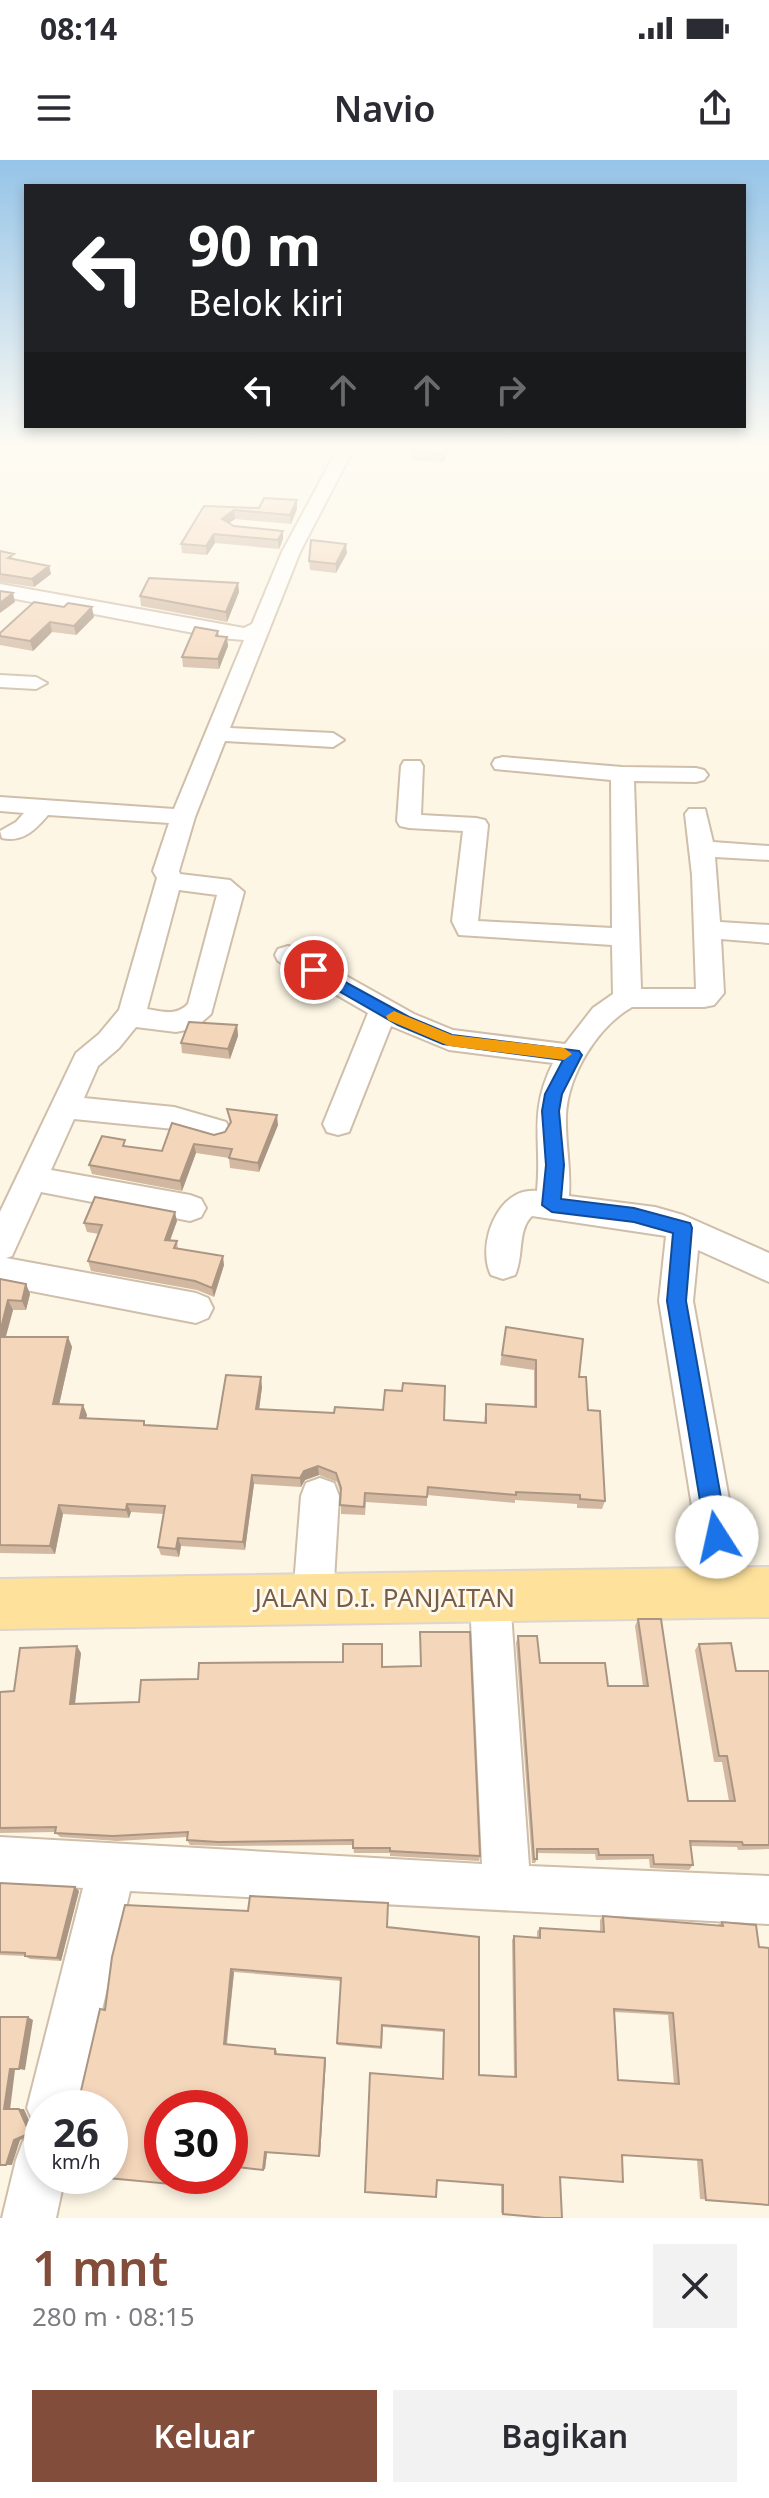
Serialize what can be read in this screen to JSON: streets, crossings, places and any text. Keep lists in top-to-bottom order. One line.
{"streets":{"main road":["JALAN D.I. PANJAITAN"]},"page":{"status":"08:14","header":"Navio","turn":["90 m","Belok kiri"],"speed":"26 km/h","limit":"30","heading":["1 mnt","280 m · 08:15"],"buttons":["Keluar","Bagikan"]}}
